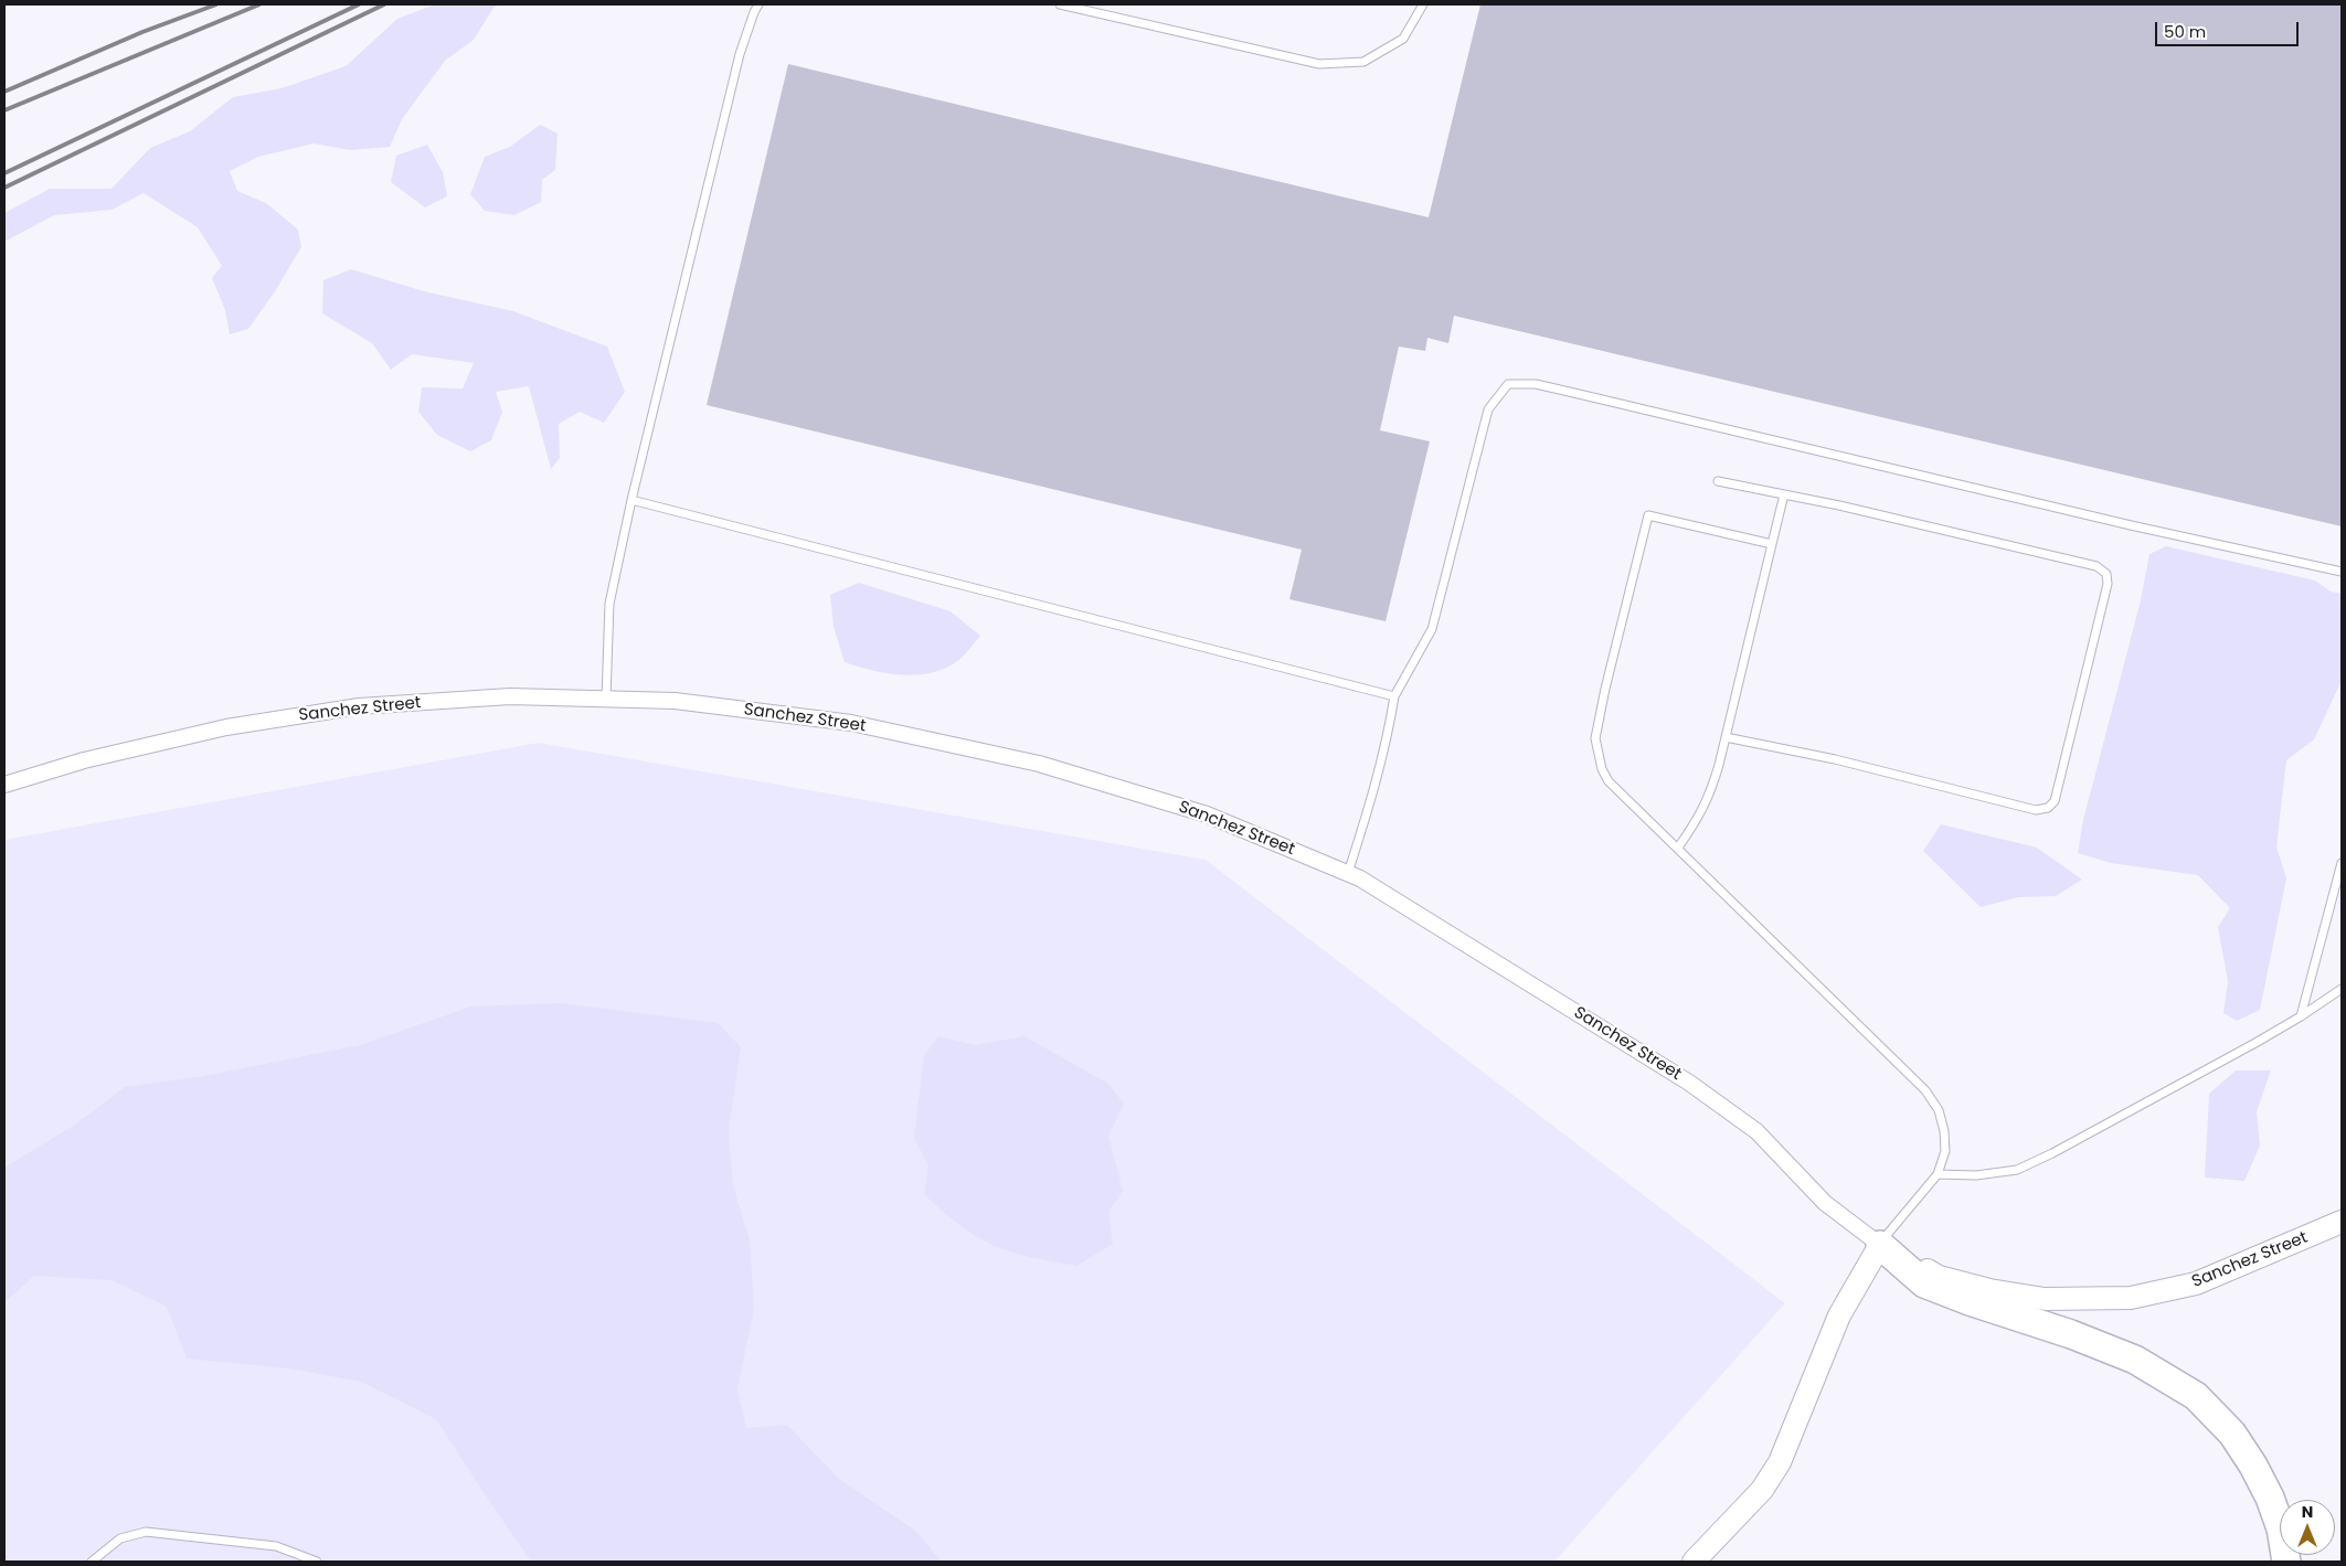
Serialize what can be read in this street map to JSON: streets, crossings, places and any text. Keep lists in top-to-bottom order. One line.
{"streets":{"street":["Sanchez Street"]},"scale_bar":"50 m","north":"top"}
